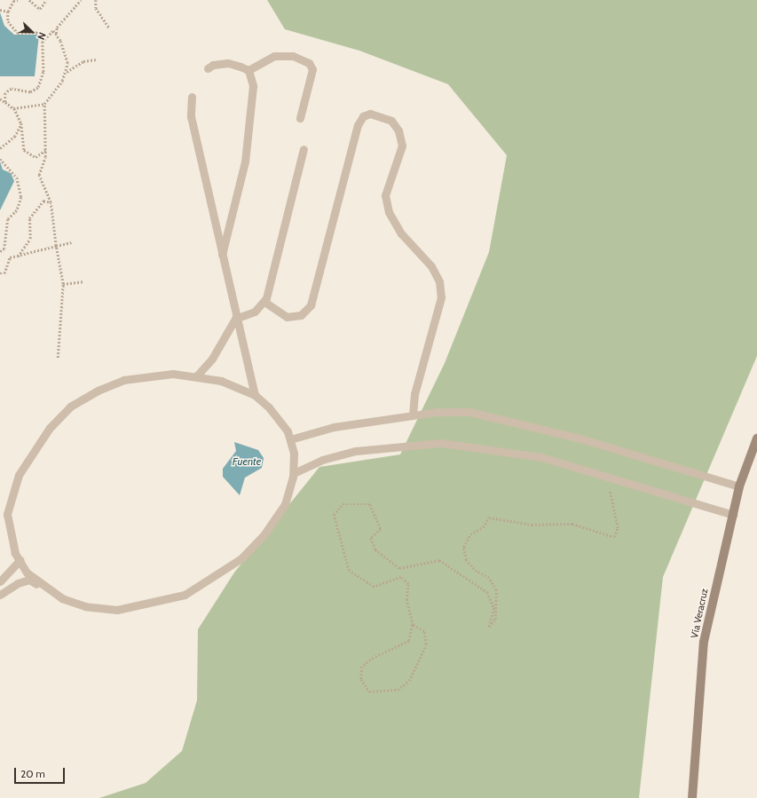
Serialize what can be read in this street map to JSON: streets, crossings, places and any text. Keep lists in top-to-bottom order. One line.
{"streets":{"street":["Vía Veracruz"]},"water":["Fuente"],"scale_bar":"20 m","north":"bottom right"}
